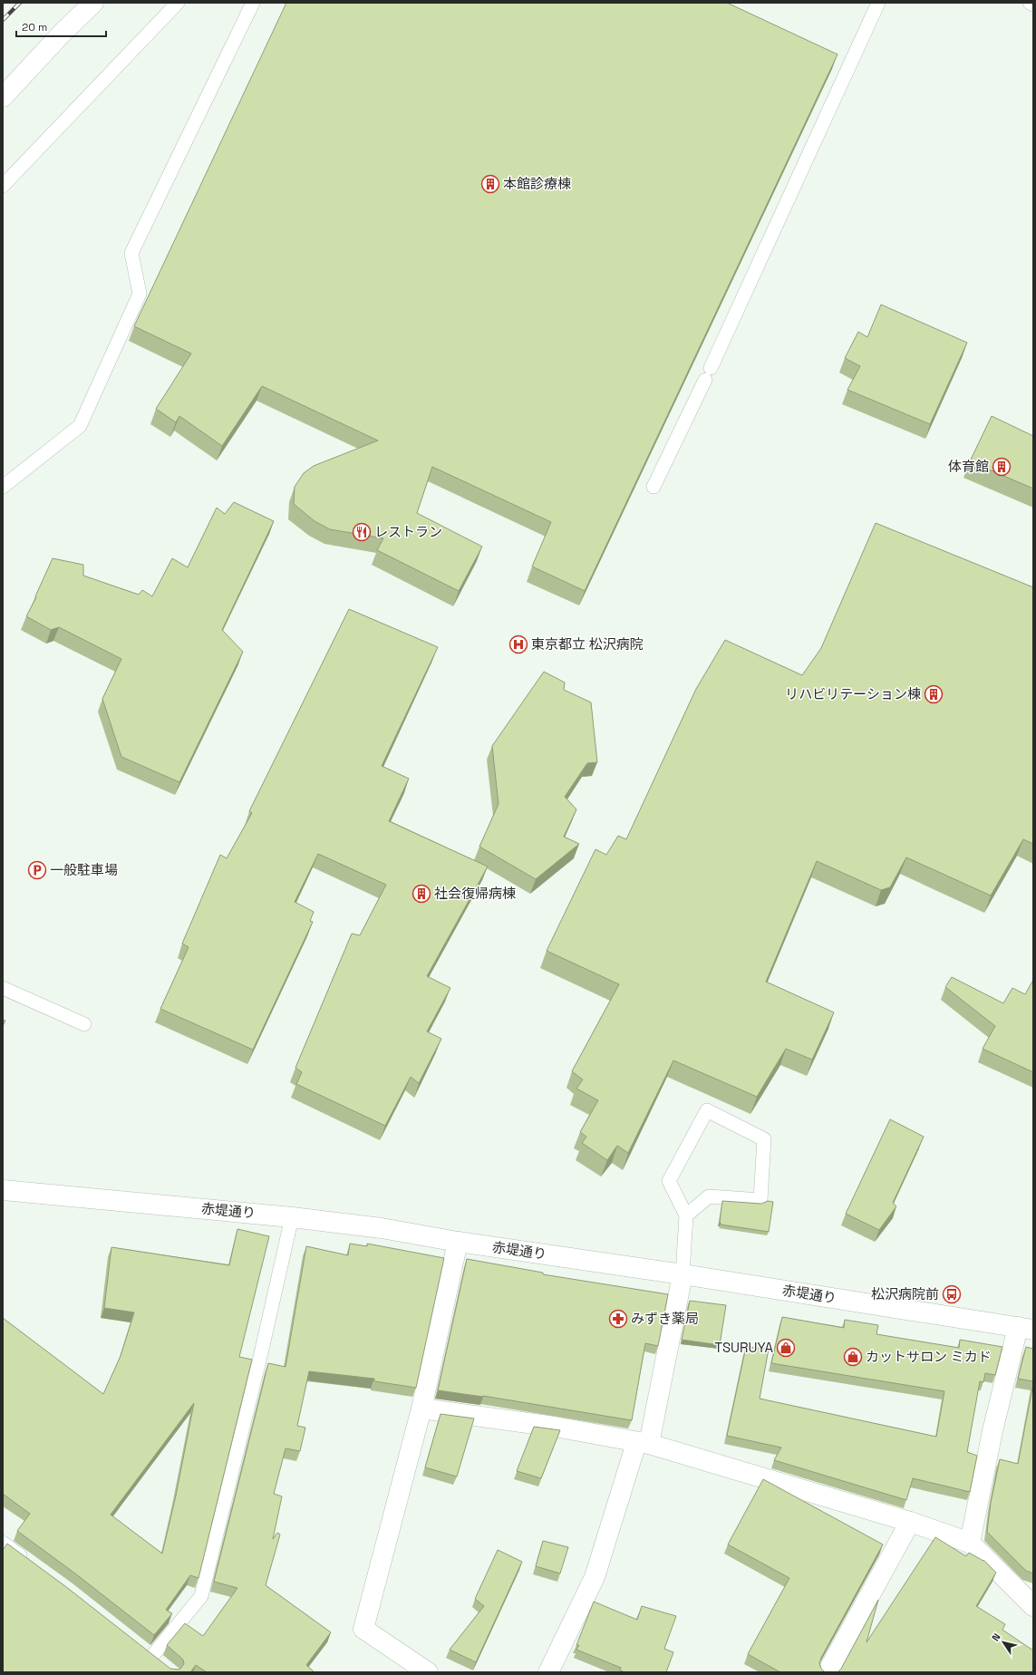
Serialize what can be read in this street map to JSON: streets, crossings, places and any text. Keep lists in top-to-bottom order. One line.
{"streets":{"street":["赤堤通り"]},"places":{"building":["本館診療棟","体育館","リハビリテーション棟","社会復帰病棟"],"restaurant":["レストラン"],"hospital":["東京都立 松沢病院"],"parking":["一般駐車場"],"bus stop":["松沢病院前"],"pharmacy":["みずき薬局"],"shop":["TSURUYA","カットサロン ミカド"]},"scale_bar":"20 m","north":"top left"}
